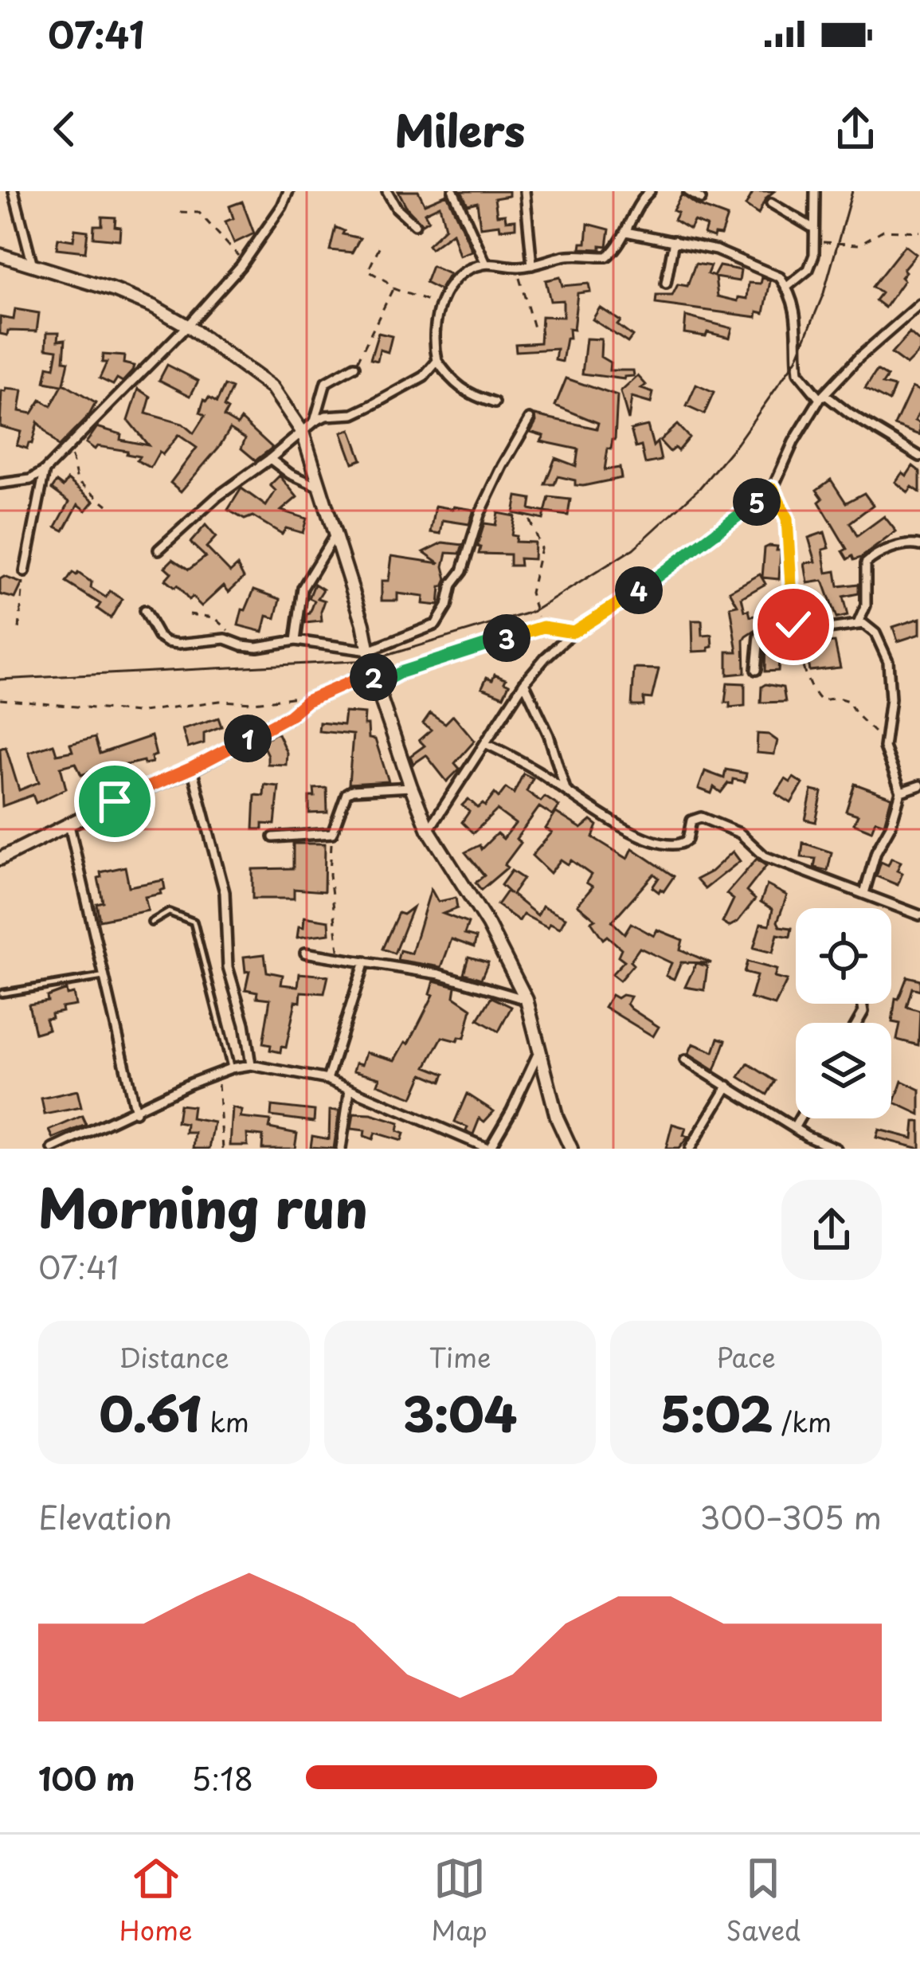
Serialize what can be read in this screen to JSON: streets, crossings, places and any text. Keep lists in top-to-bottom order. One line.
{"page":{"status":"07:41","header":"Milers","pins":["5","4","3","2","1"],"heading":["Morning run","07:41"],"stats":[["Distance","0.61 km"],["Time","3:04"],["Pace","5:02 /km"]],"chart":["Elevation","300–305 m"],"list":[{"name":"100 m","note":"5:18"}],"tabs":["Home","Map","Saved"]}}
